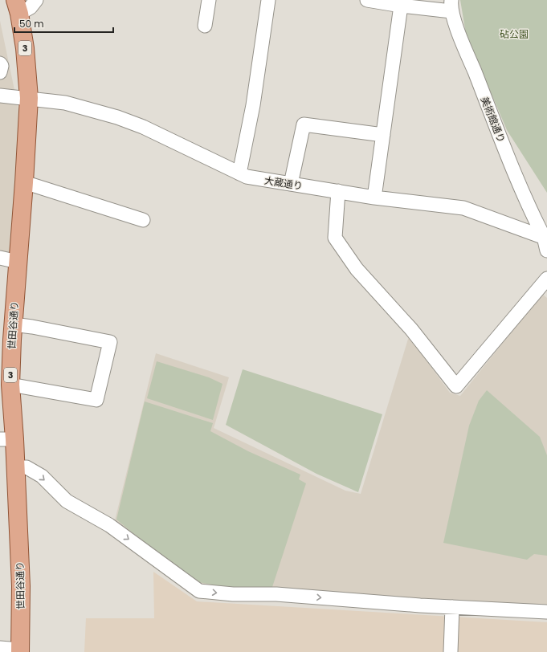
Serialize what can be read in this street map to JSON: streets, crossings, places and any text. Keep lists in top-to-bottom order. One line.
{"streets":{"main road":["3","世田谷通り"],"street":["美術館通り","大蔵通り"]},"crossings":[["美術館通り","大蔵通り"],["大蔵通り","世田谷通り"]],"parks":["砧公園"],"scale_bar":"50 m"}
